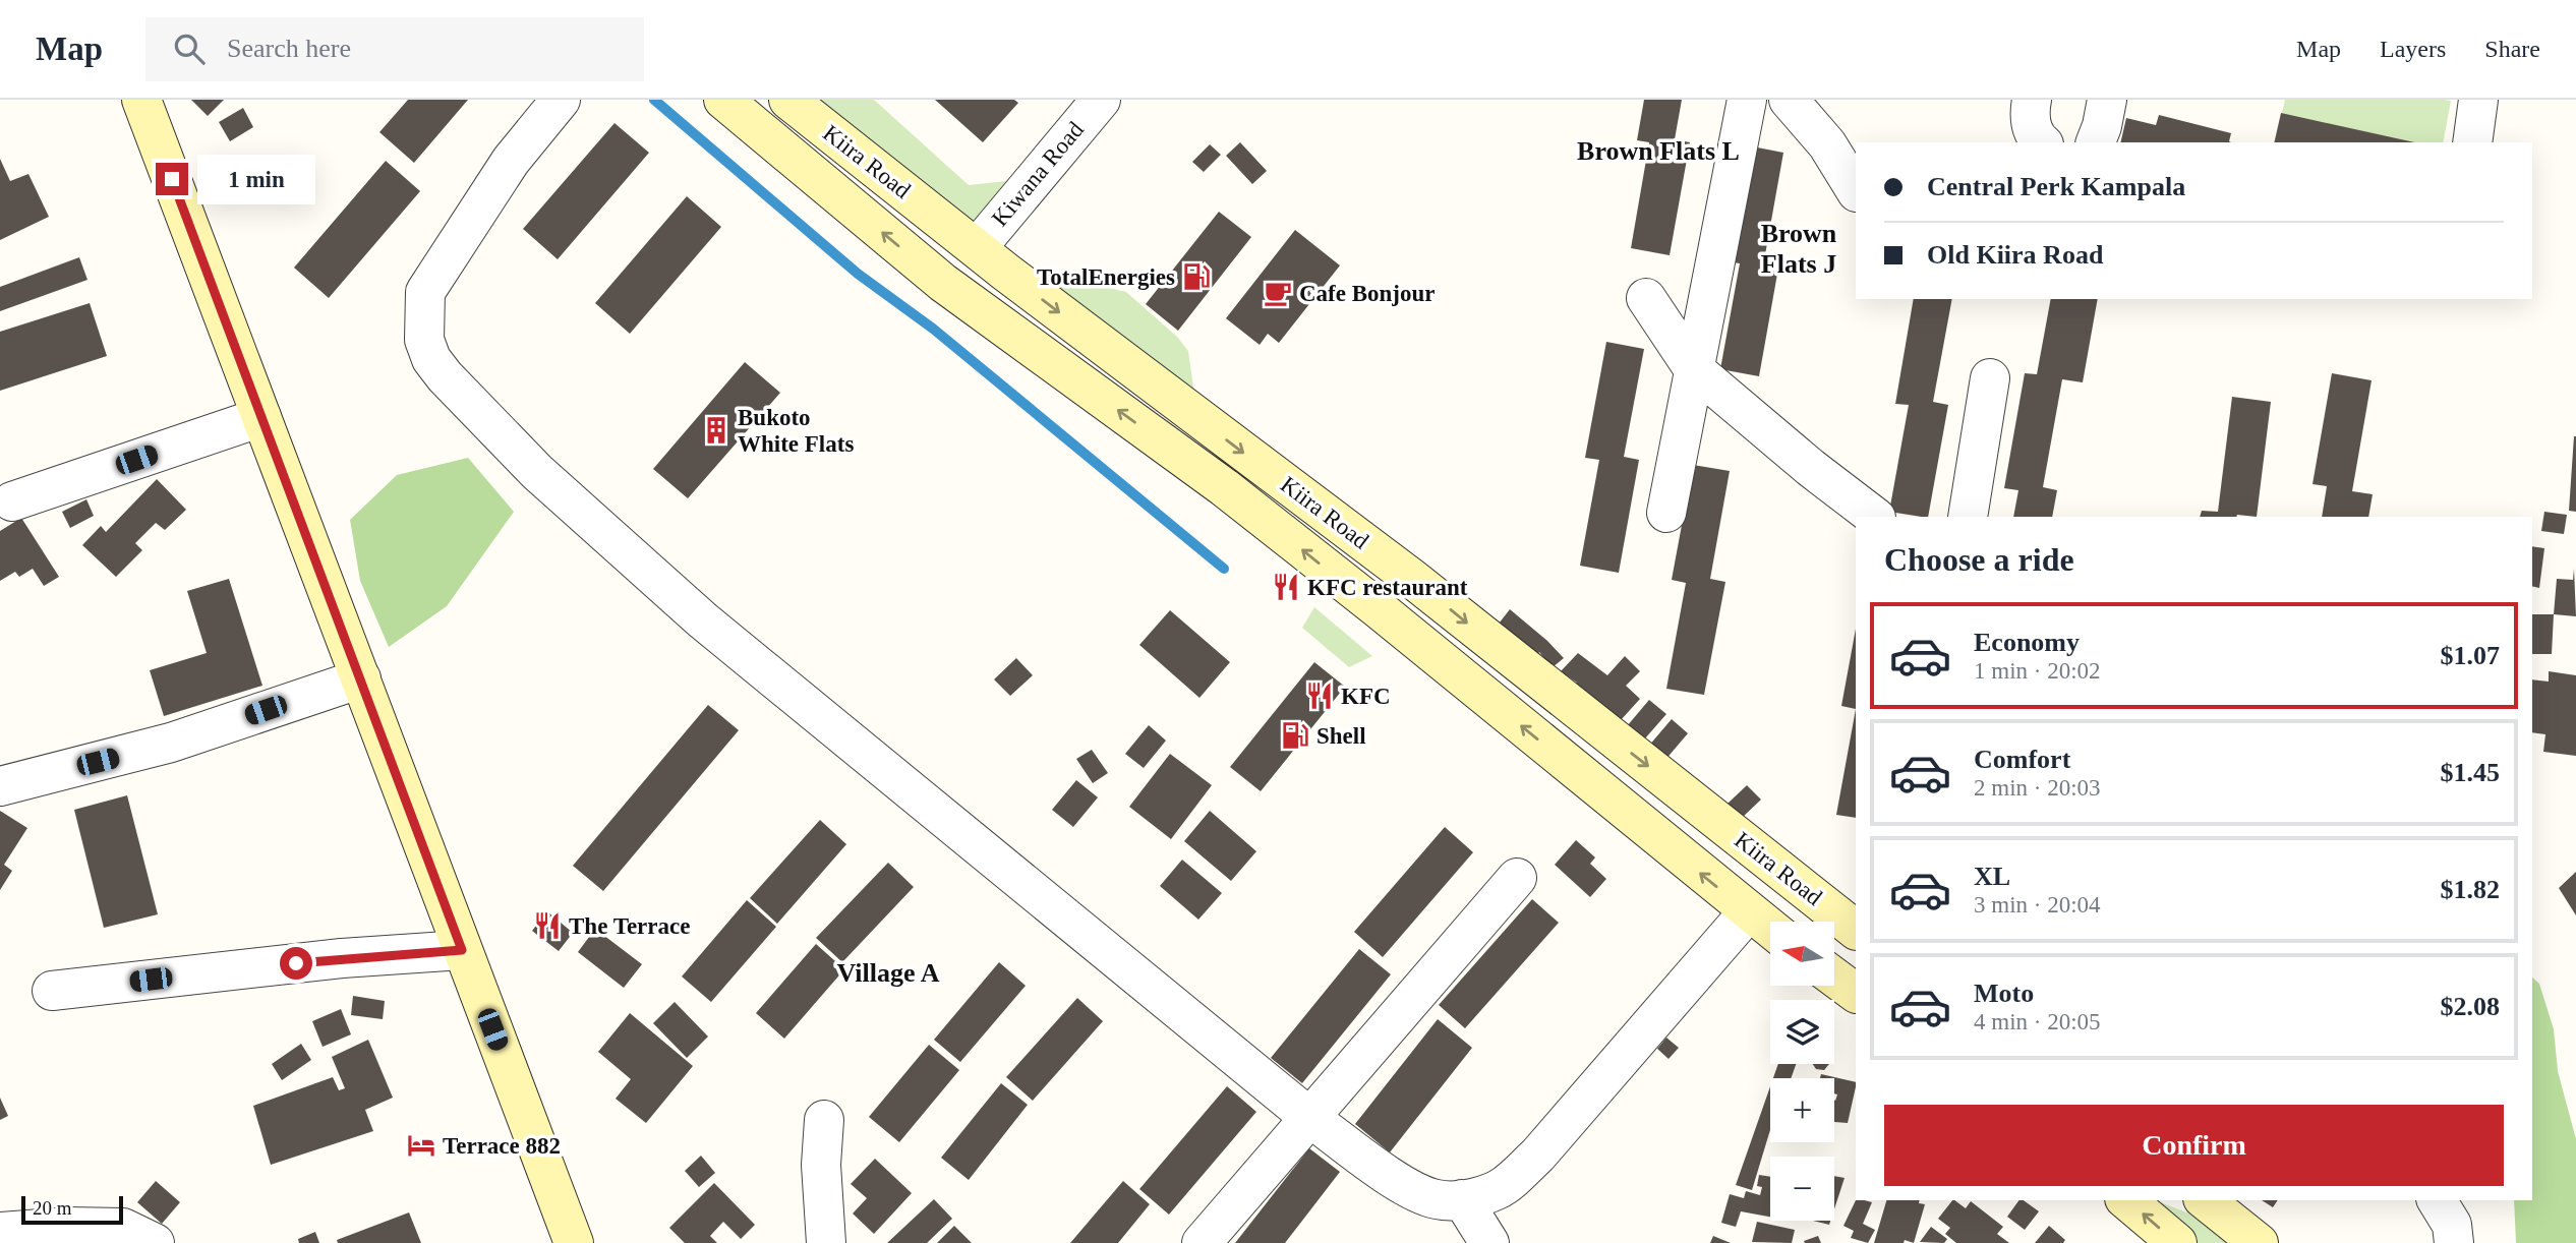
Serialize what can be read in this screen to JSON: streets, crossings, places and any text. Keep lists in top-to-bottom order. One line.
{"streets":{"main road":["Kiira Road"],"street":["Kiwana Road"]},"crossings":[["Kiira Road","Kiwana Road"]],"districts":["Brown Flats L","Brown Flats J","Village A"],"places":{"fuel station":["TotalEnergies","Shell"],"cafe":["Cafe Bonjour"],"building":["Bukoto White Flats"],"restaurant":["KFC restaurant","KFC","The Terrace"],"hotel":["Terrace 882"]},"scale_bar":"20 m","north":"left","page":{"header":"Map","search":"Search here","nav":["Map","Layers","Share"],"banner":["Central Perk Kampala","Old Kiira Road"],"bubble":"1 min","heading":"Choose a ride","list":[{"name":"Economy","note":"1 min · 20:02","value":"$1.07"},{"name":"Comfort","note":"2 min · 20:03","value":"$1.45"},{"name":"XL","note":"3 min · 20:04","value":"$1.82"},{"name":"Moto","note":"4 min · 20:05","value":"$2.08"}],"map_buttons":["+","−"],"buttons":"Confirm","scale":"20 m"}}
